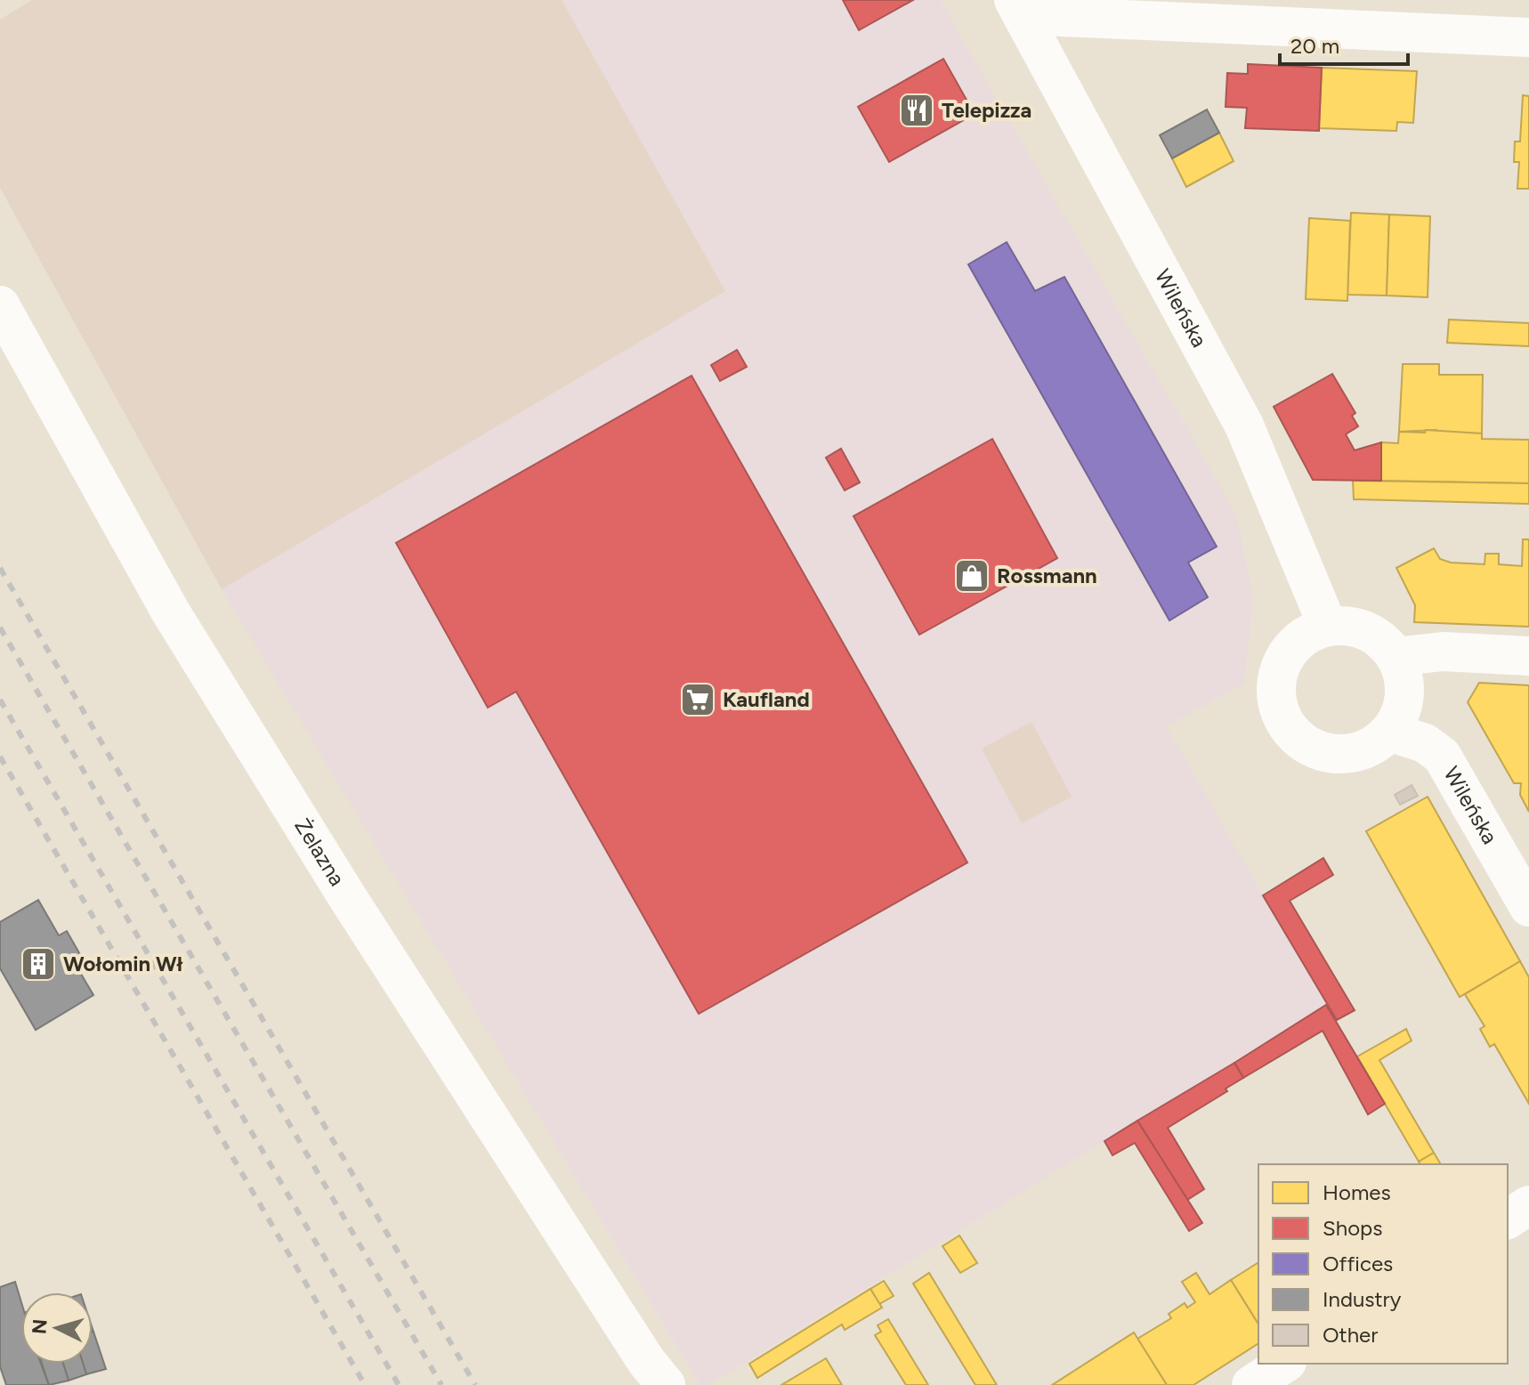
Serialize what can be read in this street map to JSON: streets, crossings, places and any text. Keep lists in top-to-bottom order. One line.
{"streets":{"street":["Wileńska","Żelazna"]},"places":{"restaurant":["Telepizza"],"shop":["Rossmann"],"supermarket":["Kaufland"],"building":["Wołomin Wł"]},"legend":["Homes","Shops","Offices","Industry","Other"],"scale_bar":"20 m","north":"left"}
